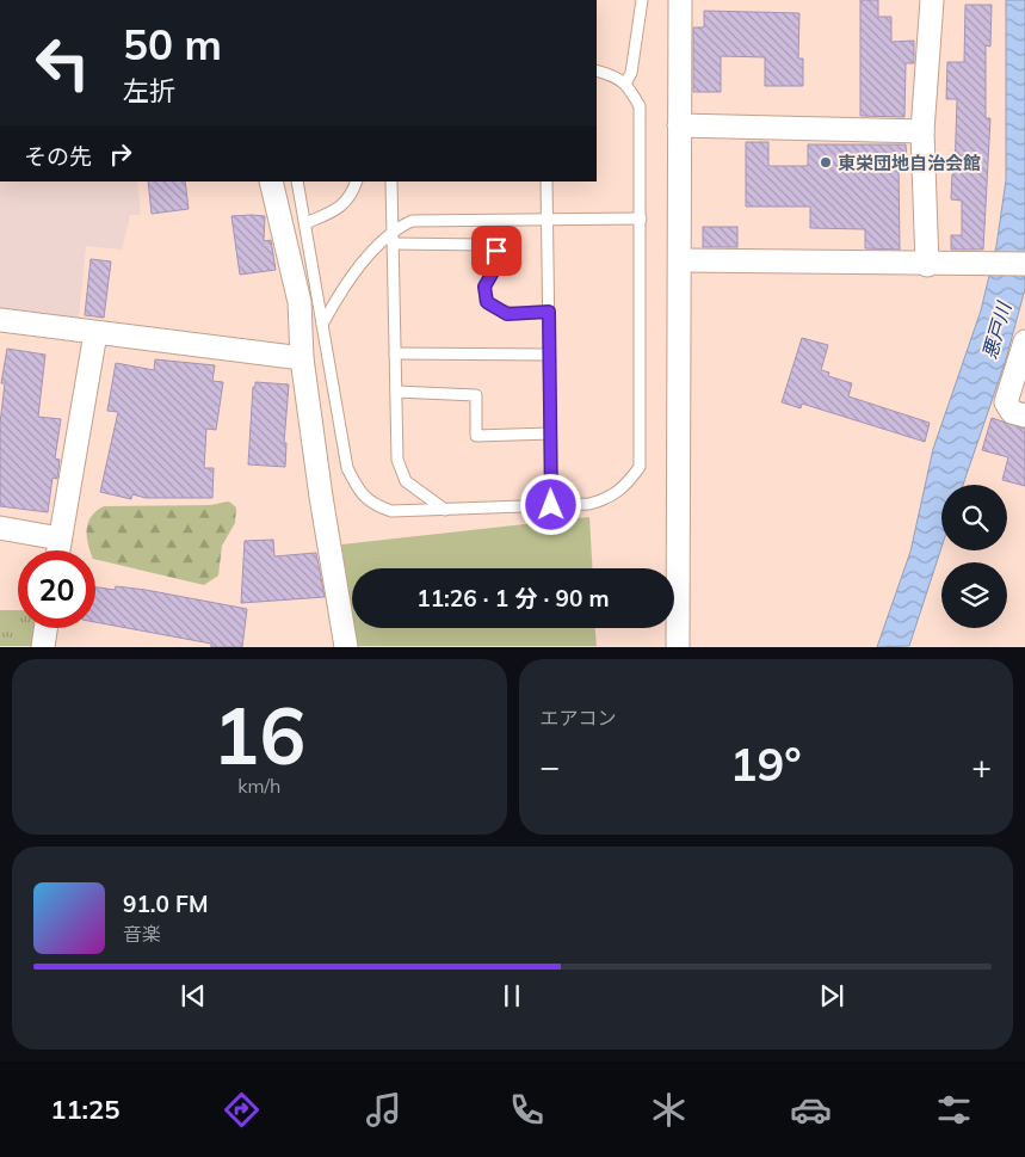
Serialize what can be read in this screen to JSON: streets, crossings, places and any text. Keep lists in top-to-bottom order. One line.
{"water":["悪戸川"],"places":["東栄団地自治会館"],"page":{"turn":["50 m","左折"],"then":"その先","limit":"20","trip":"11:26 · 1 分 · 90 m","tile":[["16","km/h"],"エアコン"],"heat":["−","19°","+"],"song":["91.0 FM","音楽"],"tabs":"11:25"}}
